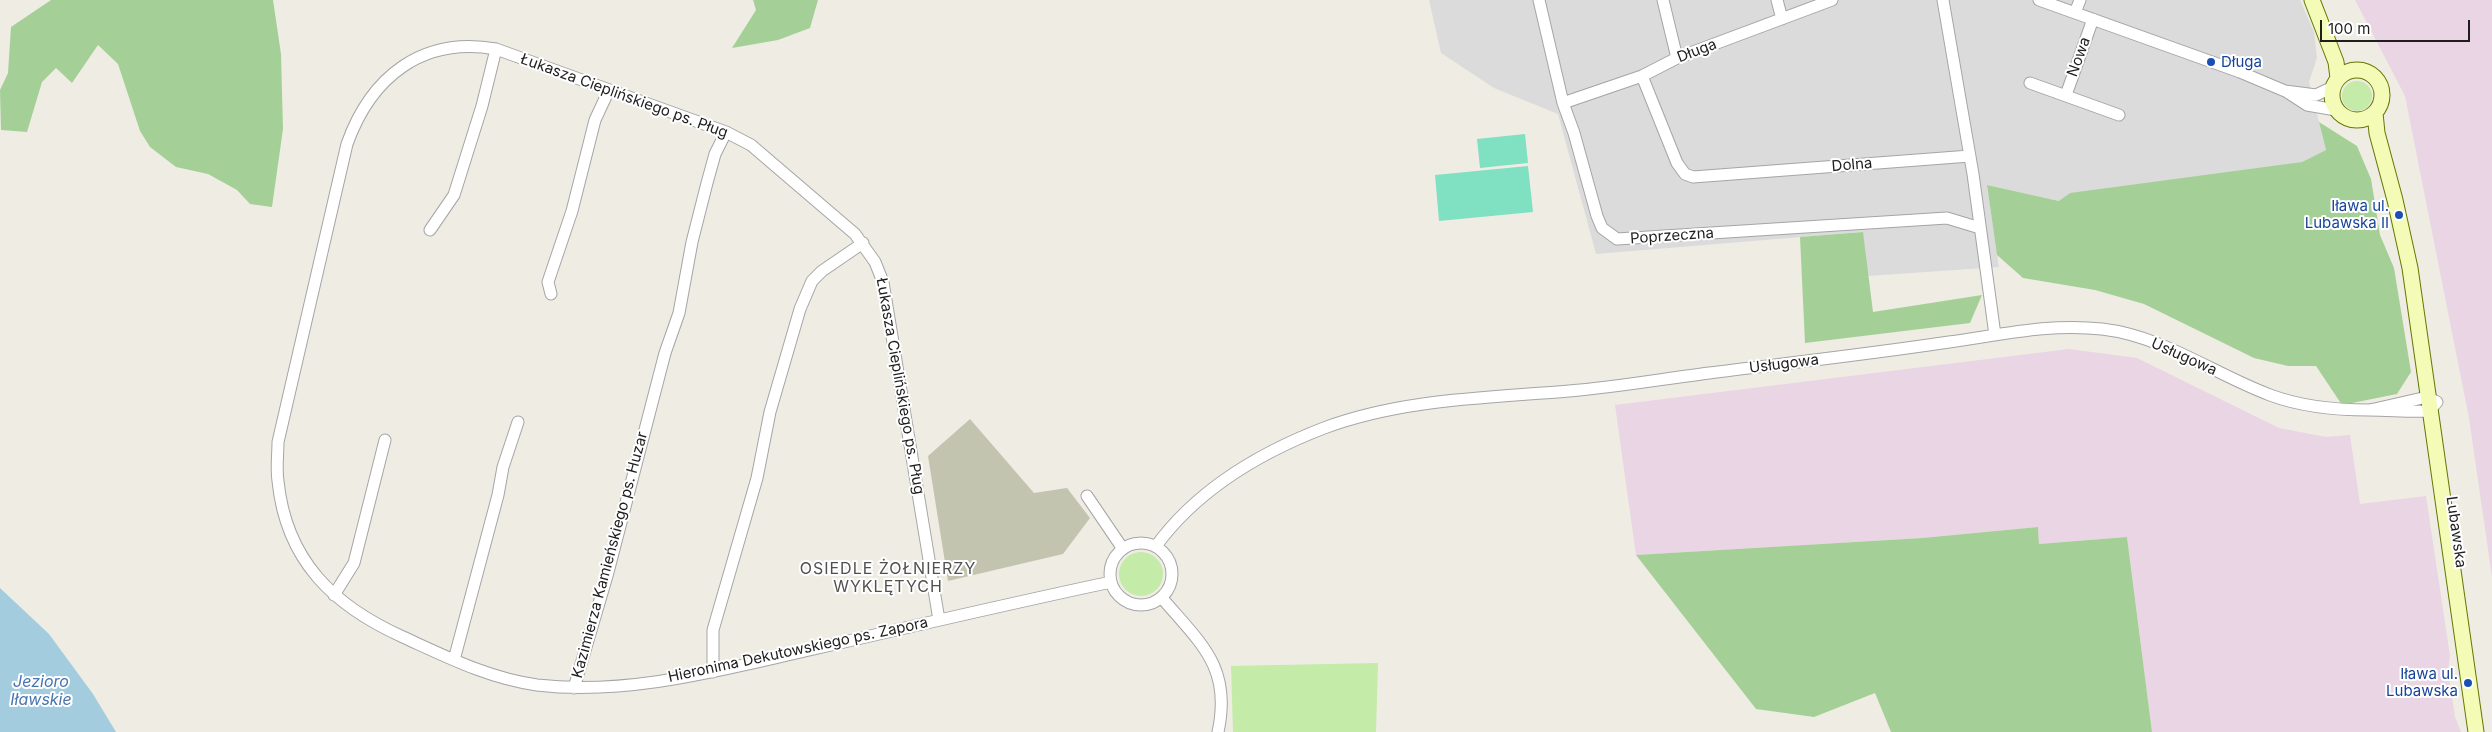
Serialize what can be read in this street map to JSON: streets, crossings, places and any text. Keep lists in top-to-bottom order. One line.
{"streets":{"main road":["Lubawska"],"street":["Długa","Nowa","Łukasza Cieplińskiego ps. Pług","Dolna","Poprzeczna","Usługowa","Kazimierza Kamieńskiego ps. Huzar","Hieronima Dekutowskiego ps. Zapora"]},"crossings":[["Długa","Dolna"],["Długa","Poprzeczna"],["Łukasza Cieplińskiego ps. Pług","Kazimierza Kamieńskiego ps. Huzar"],["Łukasza Cieplińskiego ps. Pług","Hieronima Dekutowskiego ps. Zapora"],["Usługowa","Lubawska"],["Usługowa","Hieronima Dekutowskiego ps. Zapora"],["Kazimierza Kamieńskiego ps. Huzar","Hieronima Dekutowskiego ps. Zapora"]],"districts":["OSIEDLE ŻOŁNIERZY WYKLĘTYCH"],"water":["Jezioro Iławskie"],"places":["Długa","Iława ul. Lubawska II","Iława ul. Lubawska"],"scale_bar":"100 m"}
